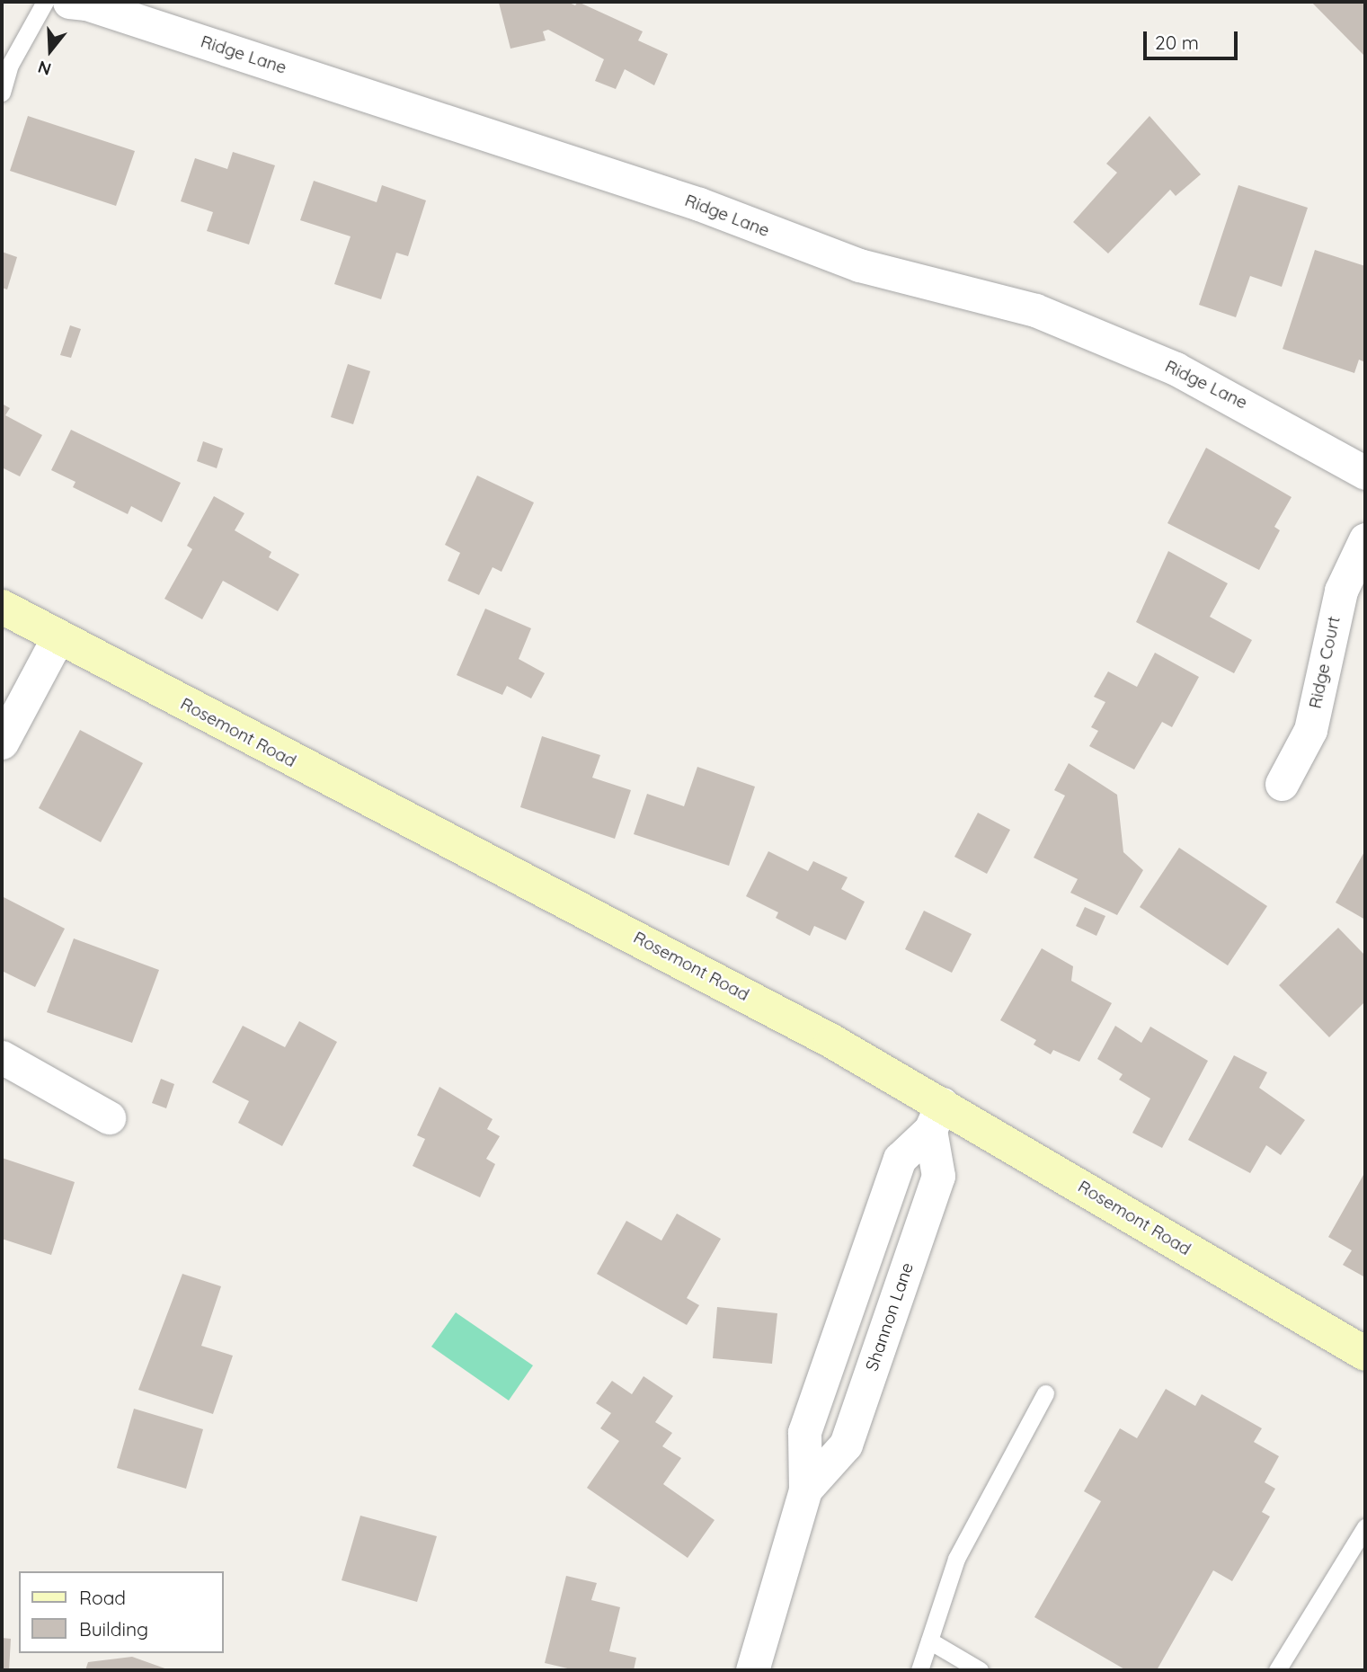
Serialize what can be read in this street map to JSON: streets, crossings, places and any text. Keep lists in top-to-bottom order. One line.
{"streets":{"main road":["Rosemont Road"],"street":["Ridge Lane","Ridge Court","Shannon Lane"]},"crossings":[["Rosemont Road","Shannon Lane"]],"legend":["Road","Building"],"scale_bar":"20 m","north":"bottom"}
